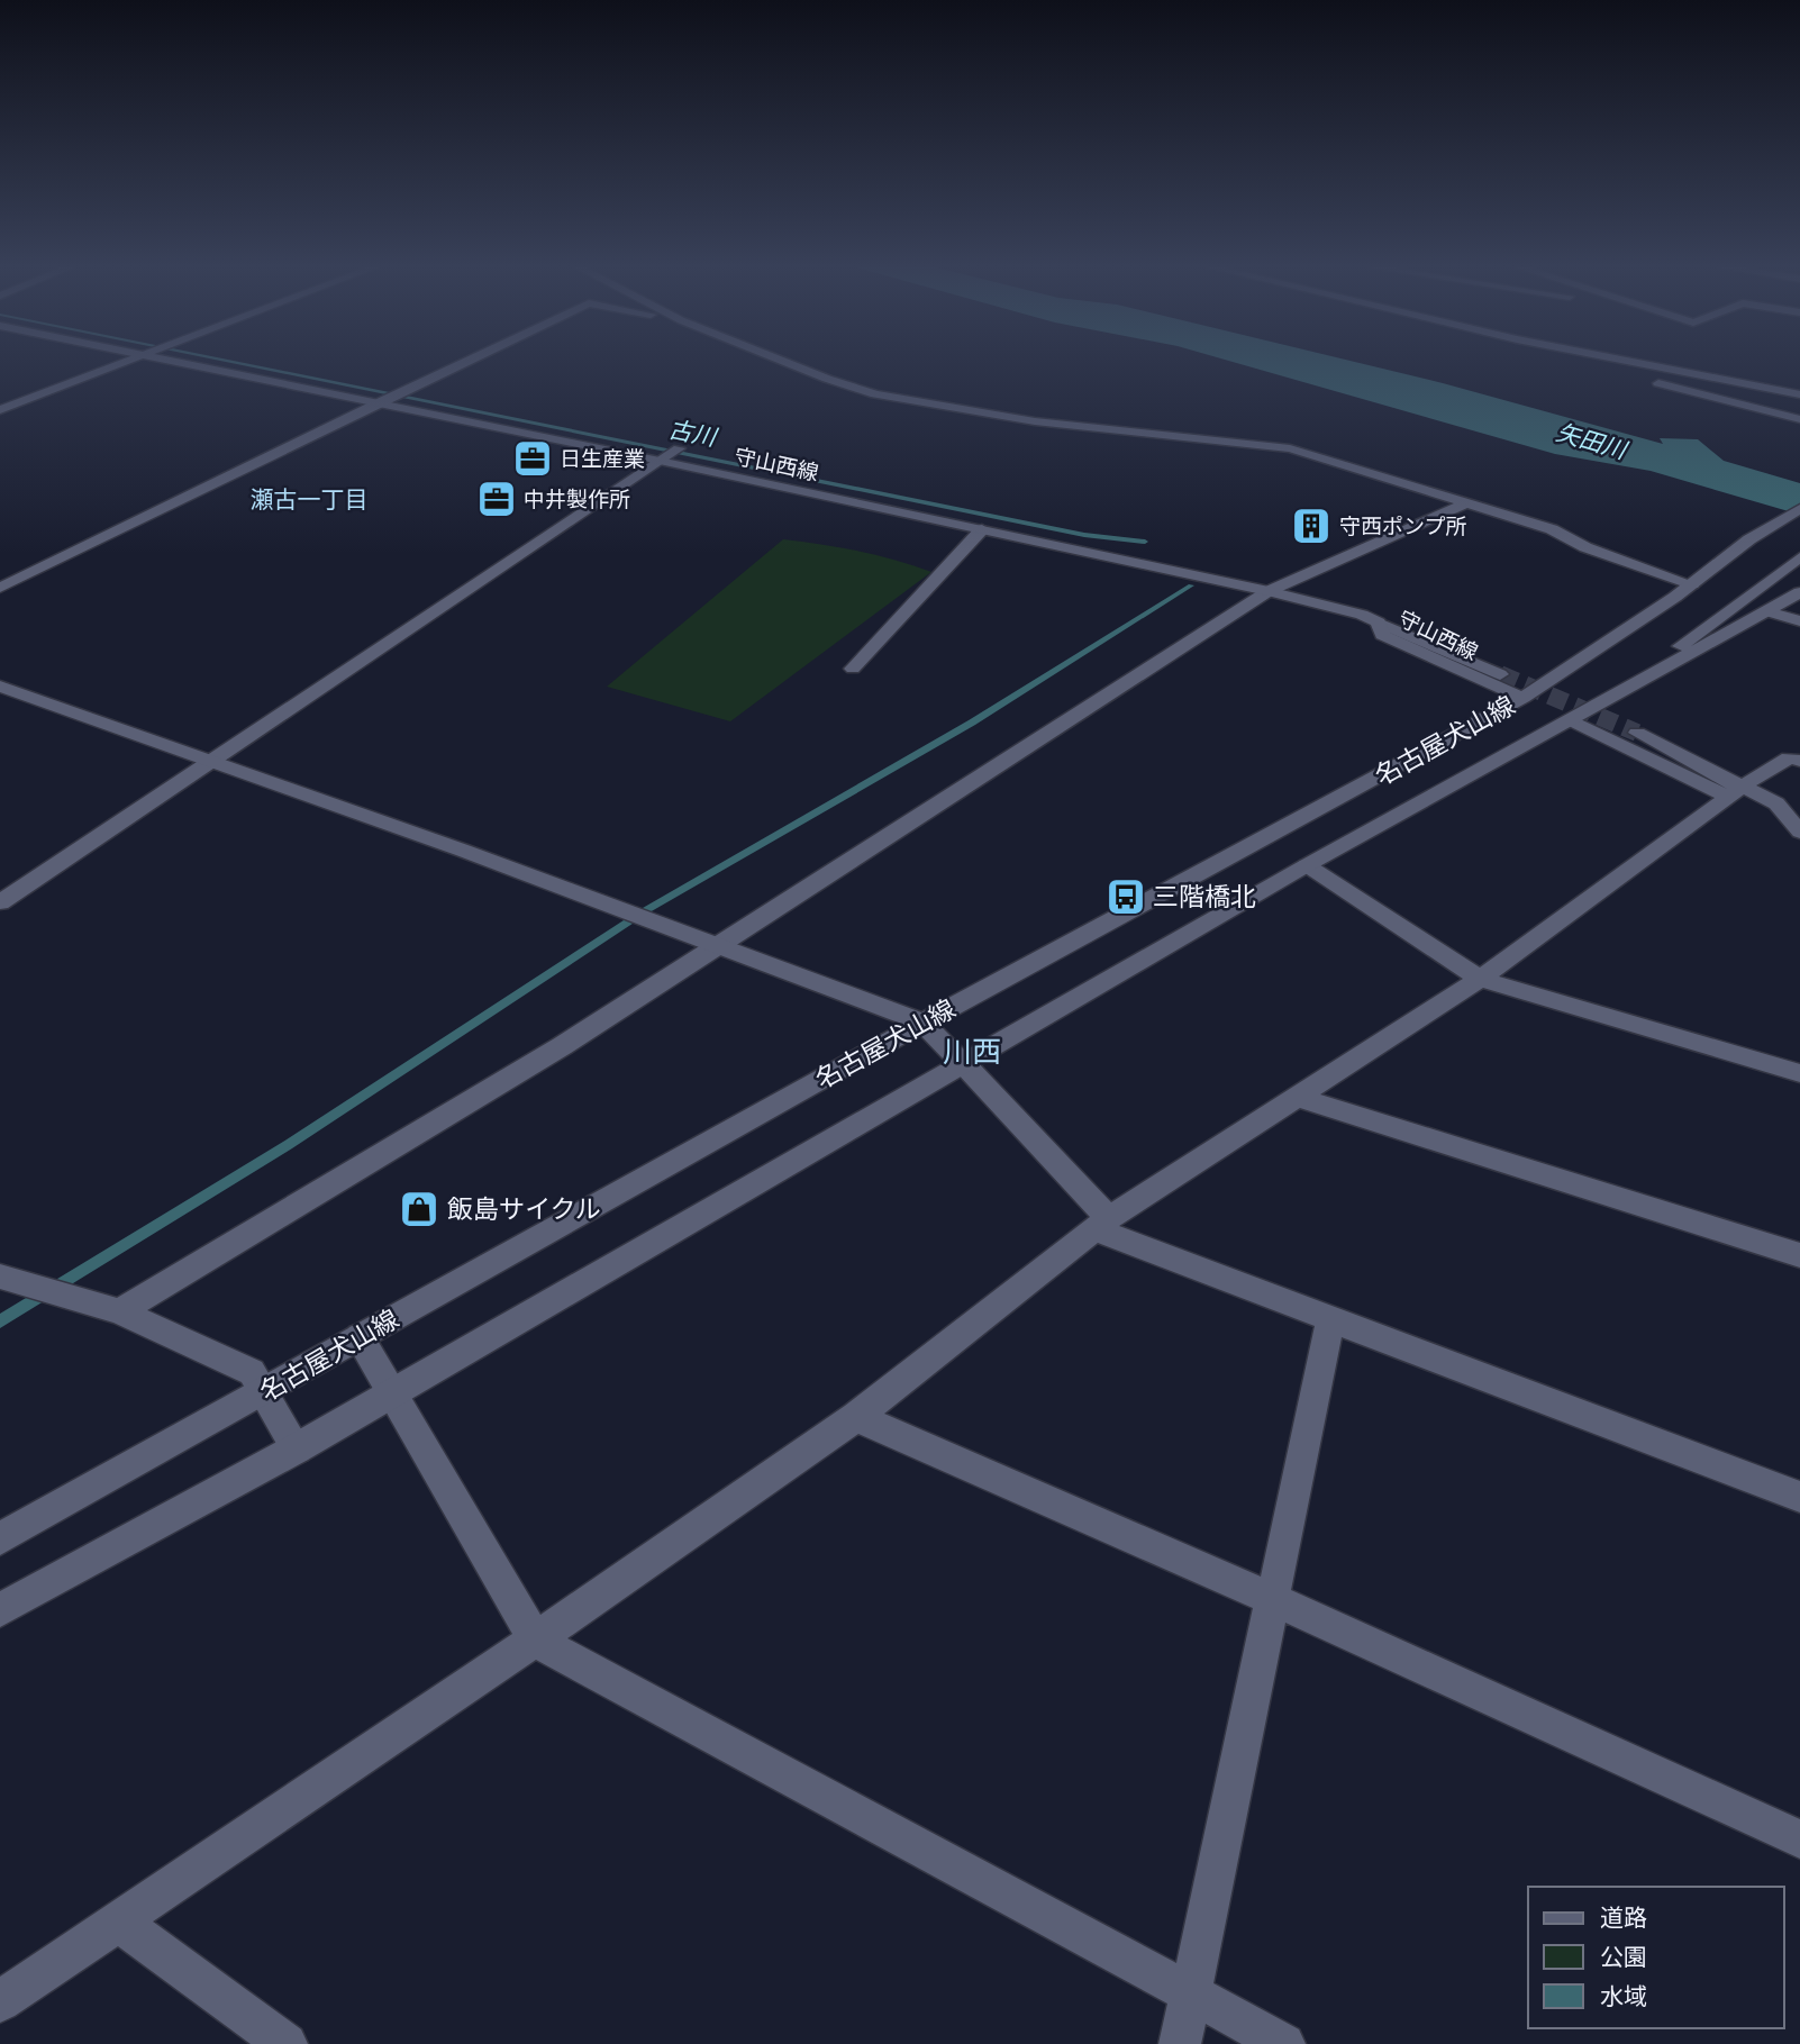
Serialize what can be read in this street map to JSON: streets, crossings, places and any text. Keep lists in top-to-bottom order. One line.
{"streets":{"street":["守山西線","名古屋犬山線"]},"crossings":[["守山西線","名古屋犬山線"]],"districts":["瀬古一丁目","川西"],"water":["古川","矢田川"],"places":{"office":["日生産業","中井製作所"],"building":["守西ポンプ所"],"bus stop":["三階橋北"],"shop":["飯島サイクル"]},"legend":["道路","公園","水域"]}
